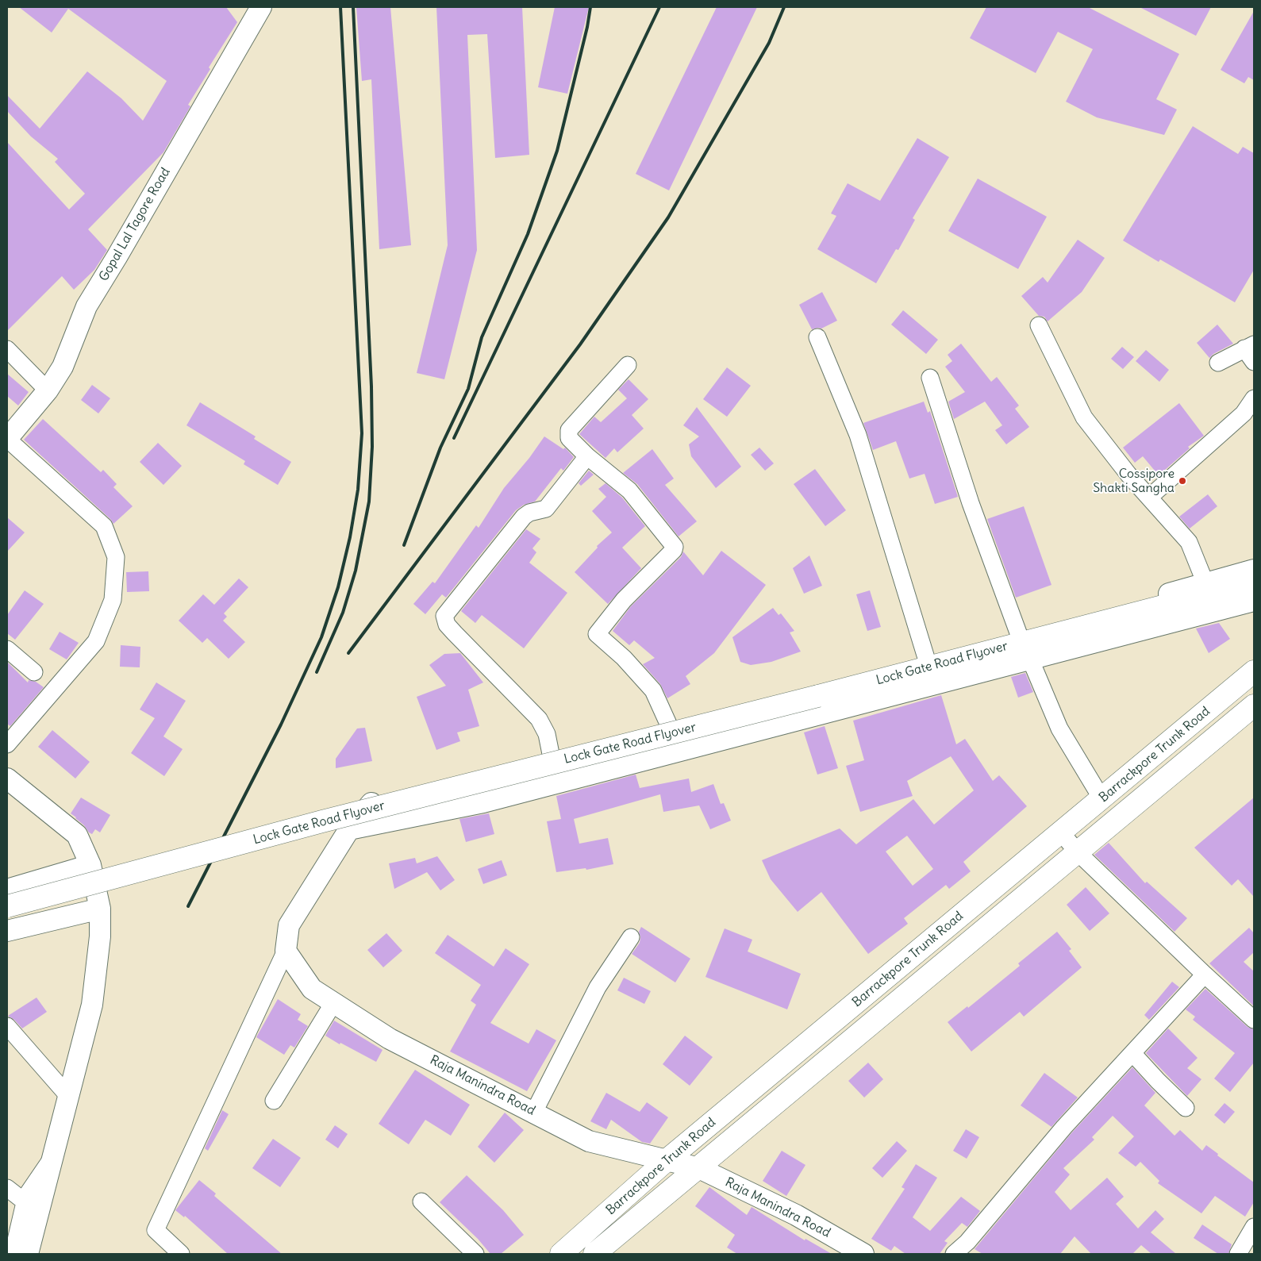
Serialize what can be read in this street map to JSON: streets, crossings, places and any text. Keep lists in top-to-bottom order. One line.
{"streets":{"main road":["Lock Gate Road Flyover","Barrackpore Trunk Road"],"street":["Gopal Lal Tagore Road","Raja Manindra Road"]},"crossings":[["Barrackpore Trunk Road","Raja Manindra Road"]],"places":["Cossipore Shakti Sangha"]}
